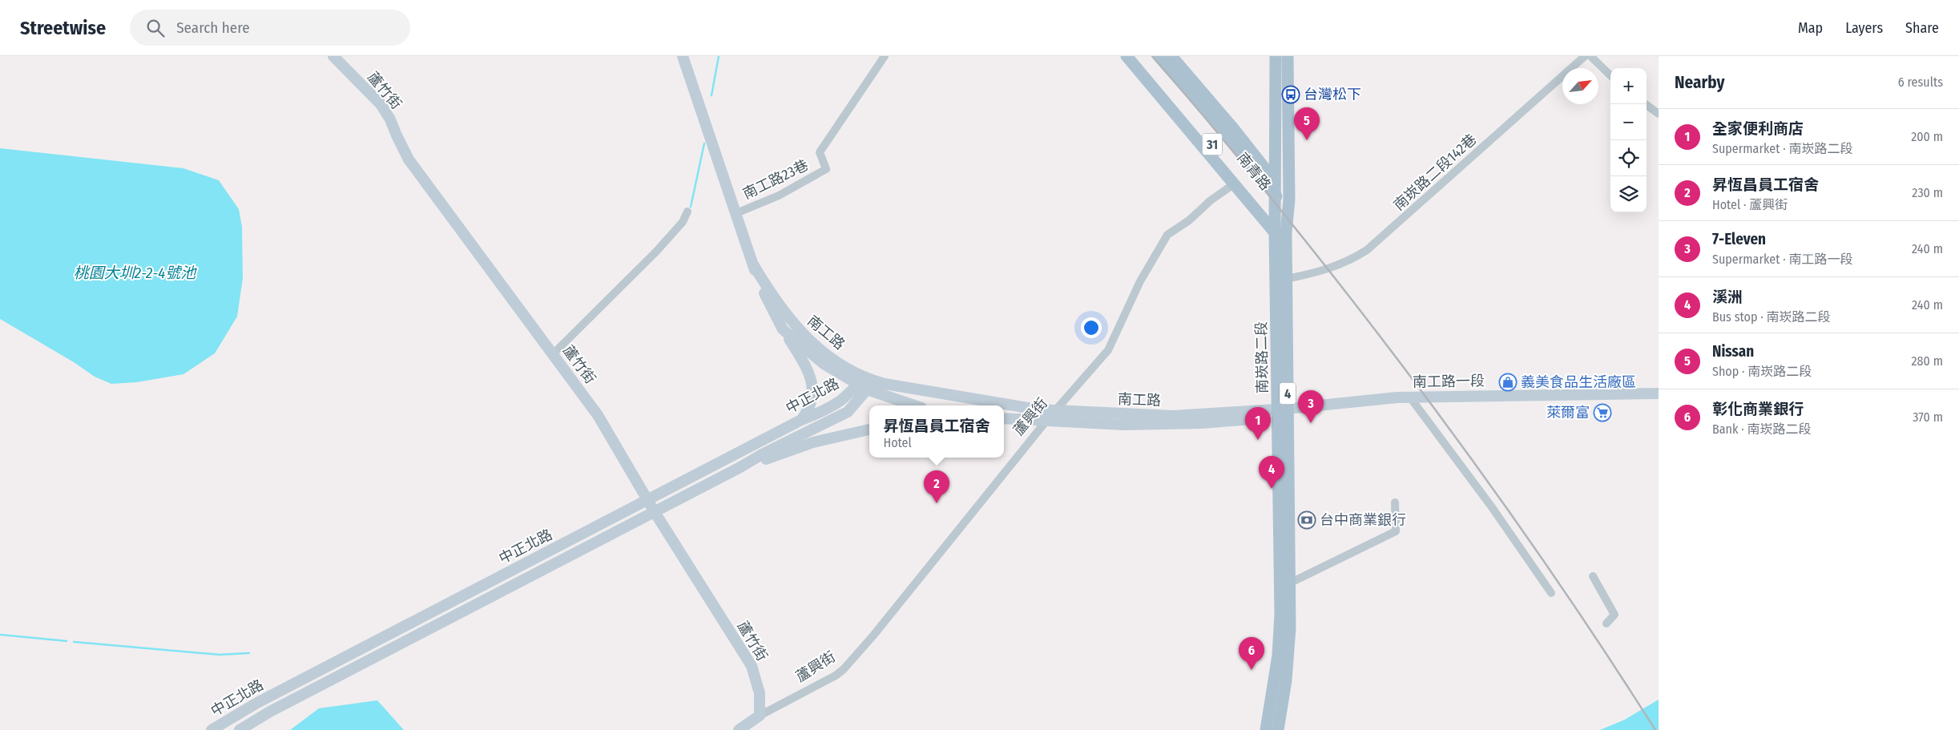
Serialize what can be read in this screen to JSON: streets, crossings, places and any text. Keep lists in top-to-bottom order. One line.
{"streets":{"main road":["31","南青路","南崁路二段","4"],"street":["蘆竹街","南崁路二段142巷","南工路23巷","南工路","南工路一段","中正北路","蘆興街"]},"crossings":[["蘆竹街","中正北路"],["蘆竹街","蘆興街"],["31","南青路"],["31","南崁路二段"],["31","蘆興街"],["南青路","南崁路二段"],["南崁路二段142巷","南崁路二段"],["南工路23巷","南工路"],["南工路","南崁路二段"],["南工路","南工路一段"],["南工路","中正北路"],["南工路","蘆興街"],["南崁路二段","南工路一段"]],"water":["桃園大圳2-2-4號池"],"places":{"bus stop":["台灣松下"],"shop":["義美食品生活廠區"],"supermarket":["萊爾富"],"bank":["台中商業銀行"]},"north":"top right","page":{"header":"Streetwise","search":"Search here","nav":["Map","Layers","Share"],"heading":["Nearby","6 results"],"map_buttons":["+","−"],"pins":["5","3","1","4","2","6"],"list":[{"mark":"1","name":"全家便利商店","note":"Supermarket · 南崁路二段","value":"200 m"},{"mark":"2","name":"昇恆昌員工宿舍","note":"Hotel · 蘆興街","value":"230 m"},{"mark":"3","name":"7-Eleven","note":"Supermarket · 南工路一段","value":"240 m"},{"mark":"4","name":"溪洲","note":"Bus stop · 南崁路二段","value":"240 m"},{"mark":"5","name":"Nissan","note":"Shop · 南崁路二段","value":"280 m"},{"mark":"6","name":"彰化商業銀行","note":"Bank · 南崁路二段","value":"370 m"}],"popup":["昇恆昌員工宿舍","Hotel"]}}
